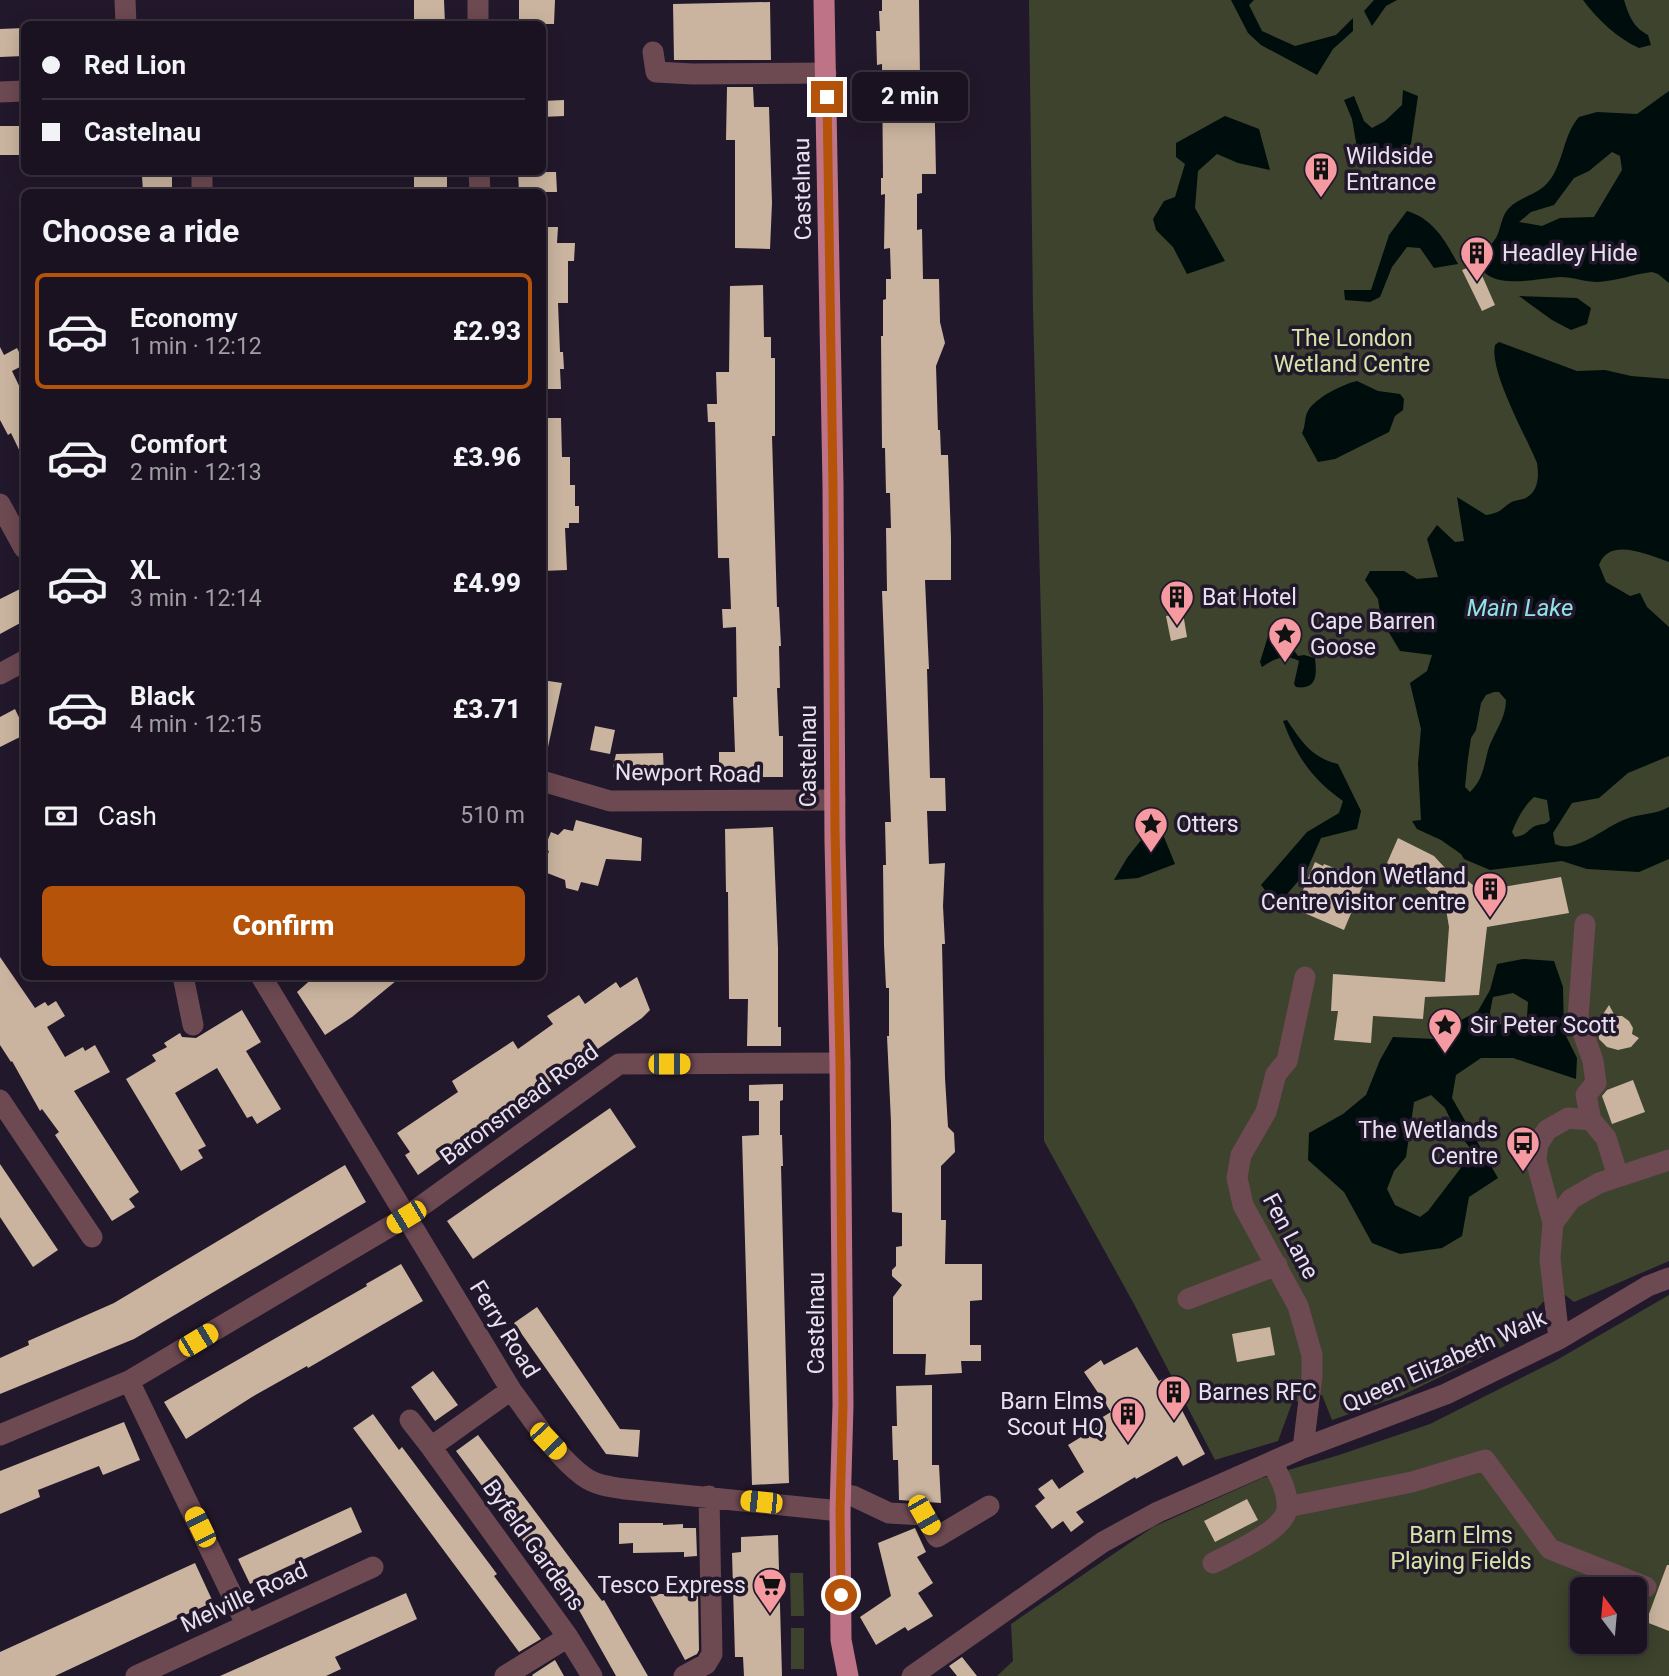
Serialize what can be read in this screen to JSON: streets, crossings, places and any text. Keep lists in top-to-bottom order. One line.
{"streets":{"main road":["Castelnau"],"street":["Newport Road","Baronsmead Road","Fen Lane","Ferry Road","Queen Elizabeth Walk","Byfeld Gardens","Melville Road"]},"crossings":[["Castelnau","Newport Road"],["Castelnau","Baronsmead Road"],["Castelnau","Ferry Road"],["Baronsmead Road","Ferry Road"],["Fen Lane","Queen Elizabeth Walk"]],"water":["Main Lake"],"parks":["The London Wetland Centre","Barn Elms Playing Fields"],"places":{"building":["Wildside Entrance","Headley Hide","Bat Hotel","London Wetland Centre visitor centre","Barnes RFC","Barn Elms Scout HQ"],"place":["Cape Barren Goose","Otters","Sir Peter Scott"],"bus stop":["The Wetlands Centre"],"supermarket":["Tesco Express"]},"north":"top","page":{"banner":["Red Lion","Castelnau"],"bubble":"2 min","heading":"Choose a ride","list":[{"name":"Economy","note":"1 min · 12:12","value":"£2.93"},{"name":"Comfort","note":"2 min · 12:13","value":"£3.96"},{"name":"XL","note":"3 min · 12:14","value":"£4.99"},{"name":"Black","note":"4 min · 12:15","value":"£3.71"}],"pay":["Cash","510 m"],"buttons":"Confirm"}}
